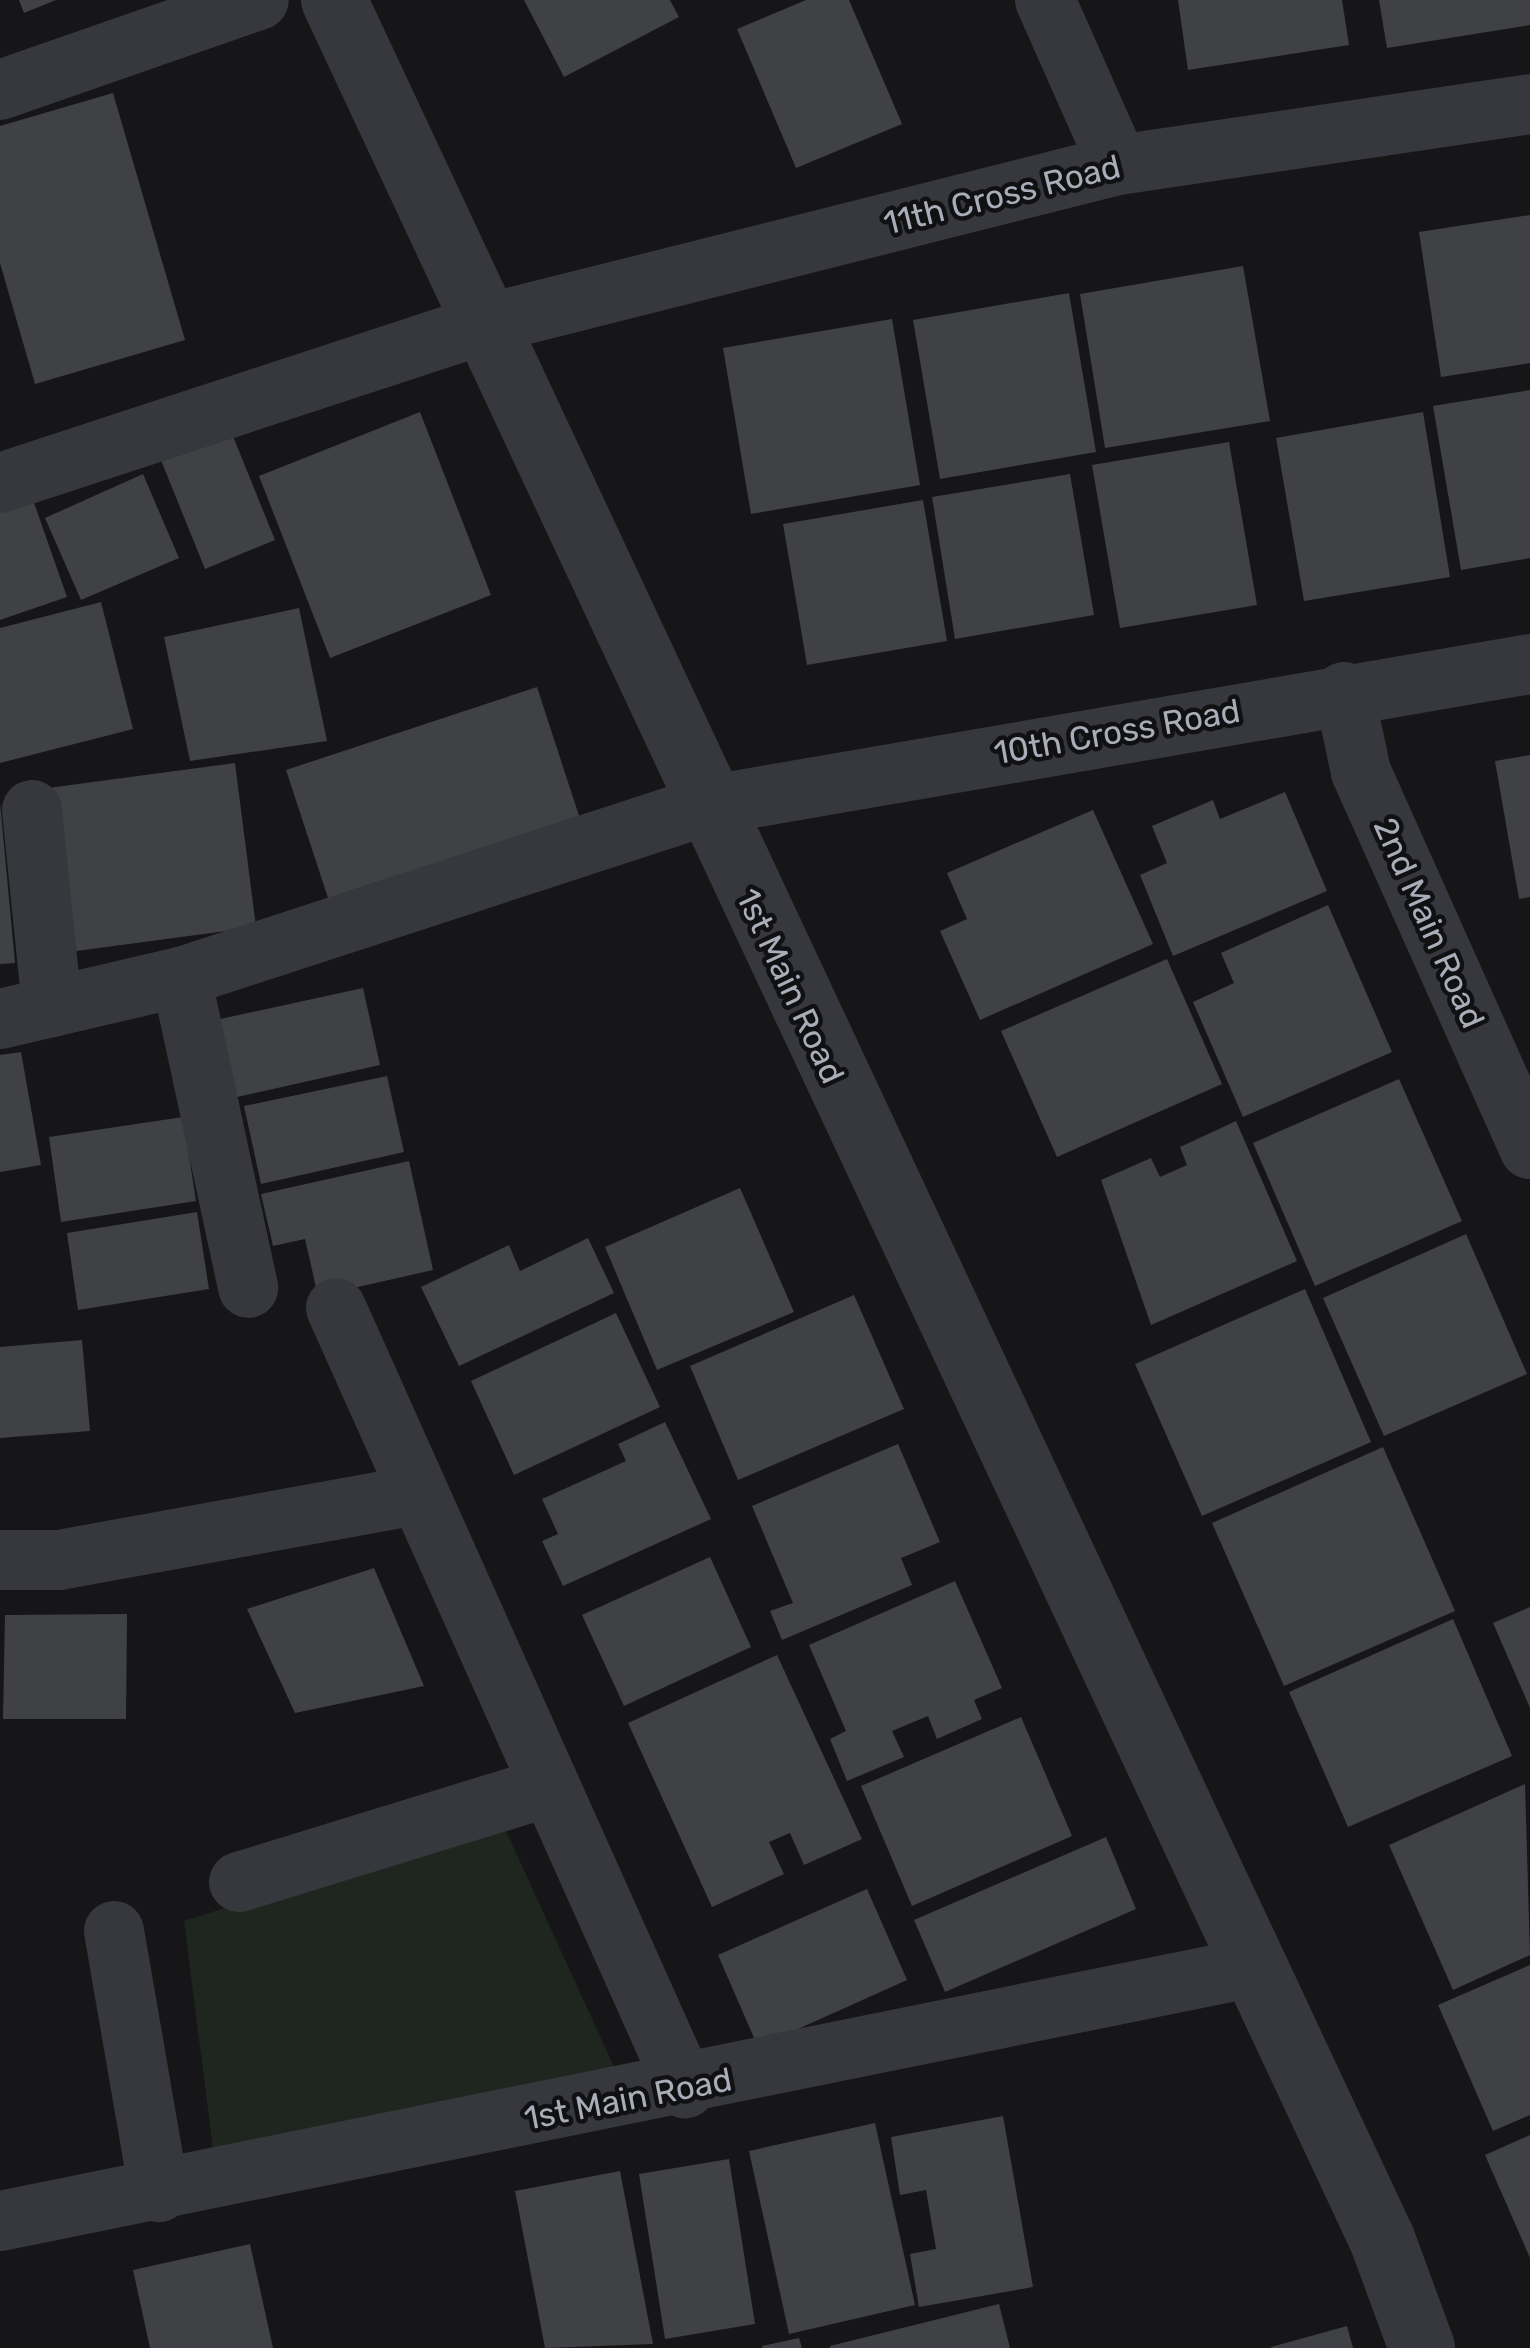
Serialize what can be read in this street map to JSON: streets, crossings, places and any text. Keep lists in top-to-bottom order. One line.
{"streets":{"street":["11th Cross Road","10th Cross Road","2nd Main Road","1st Main Road"]},"crossings":[["11th Cross Road","1st Main Road"],["10th Cross Road","2nd Main Road"],["10th Cross Road","1st Main Road"]]}
